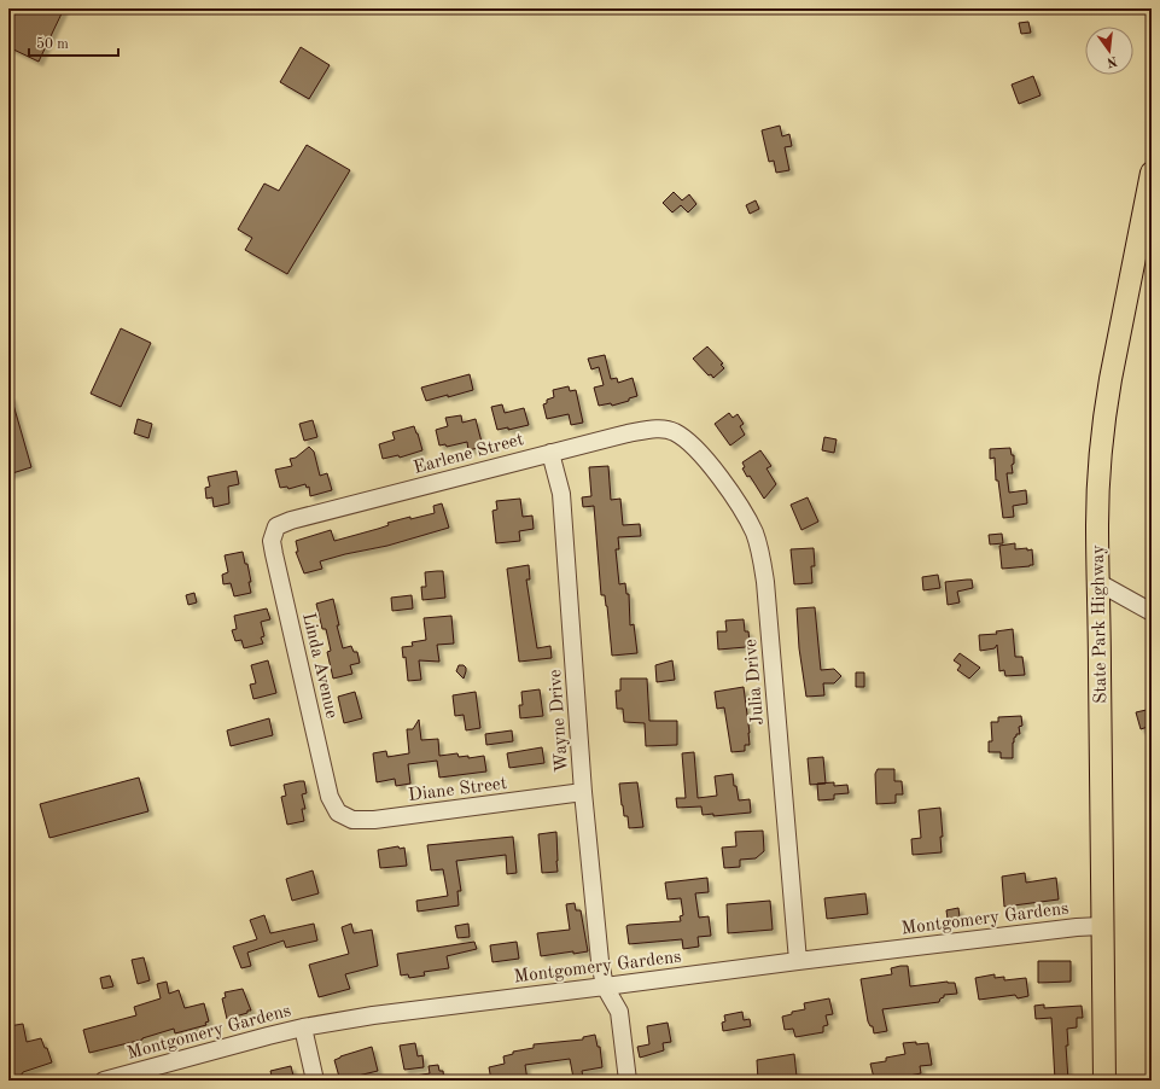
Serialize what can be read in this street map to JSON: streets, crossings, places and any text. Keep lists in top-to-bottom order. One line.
{"streets":{"main road":["State Park Highway"],"street":["Earlene Street","Linda Avenue","Julia Drive","Wayne Drive","Diane Street","Montgomery Gardens"]},"crossings":[["Earlene Street","Linda Avenue"],["Earlene Street","Julia Drive"],["Earlene Street","Wayne Drive"],["State Park Highway","Montgomery Gardens"],["Linda Avenue","Diane Street"],["Julia Drive","Montgomery Gardens"],["Wayne Drive","Diane Street"],["Wayne Drive","Montgomery Gardens"]],"scale_bar":"50 m","north":"bottom"}
